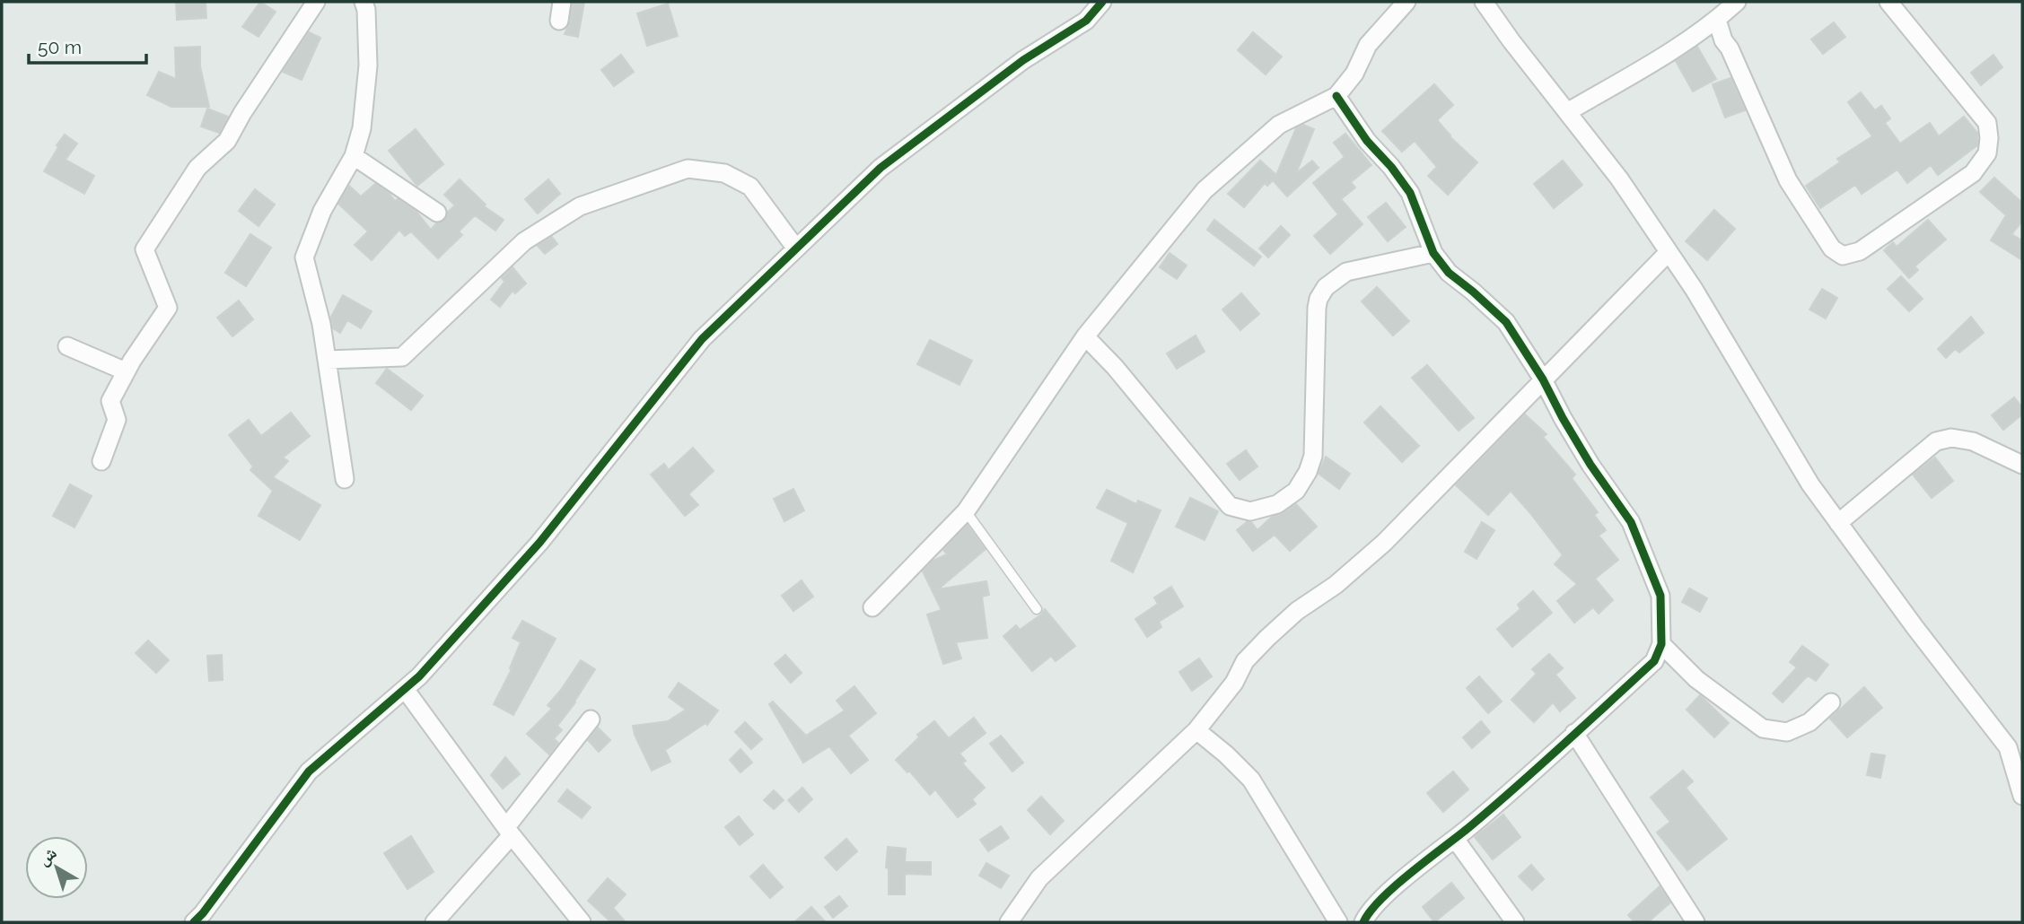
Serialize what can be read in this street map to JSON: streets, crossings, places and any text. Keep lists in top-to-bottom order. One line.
{"scale_bar":"50 m","north":"top left"}
